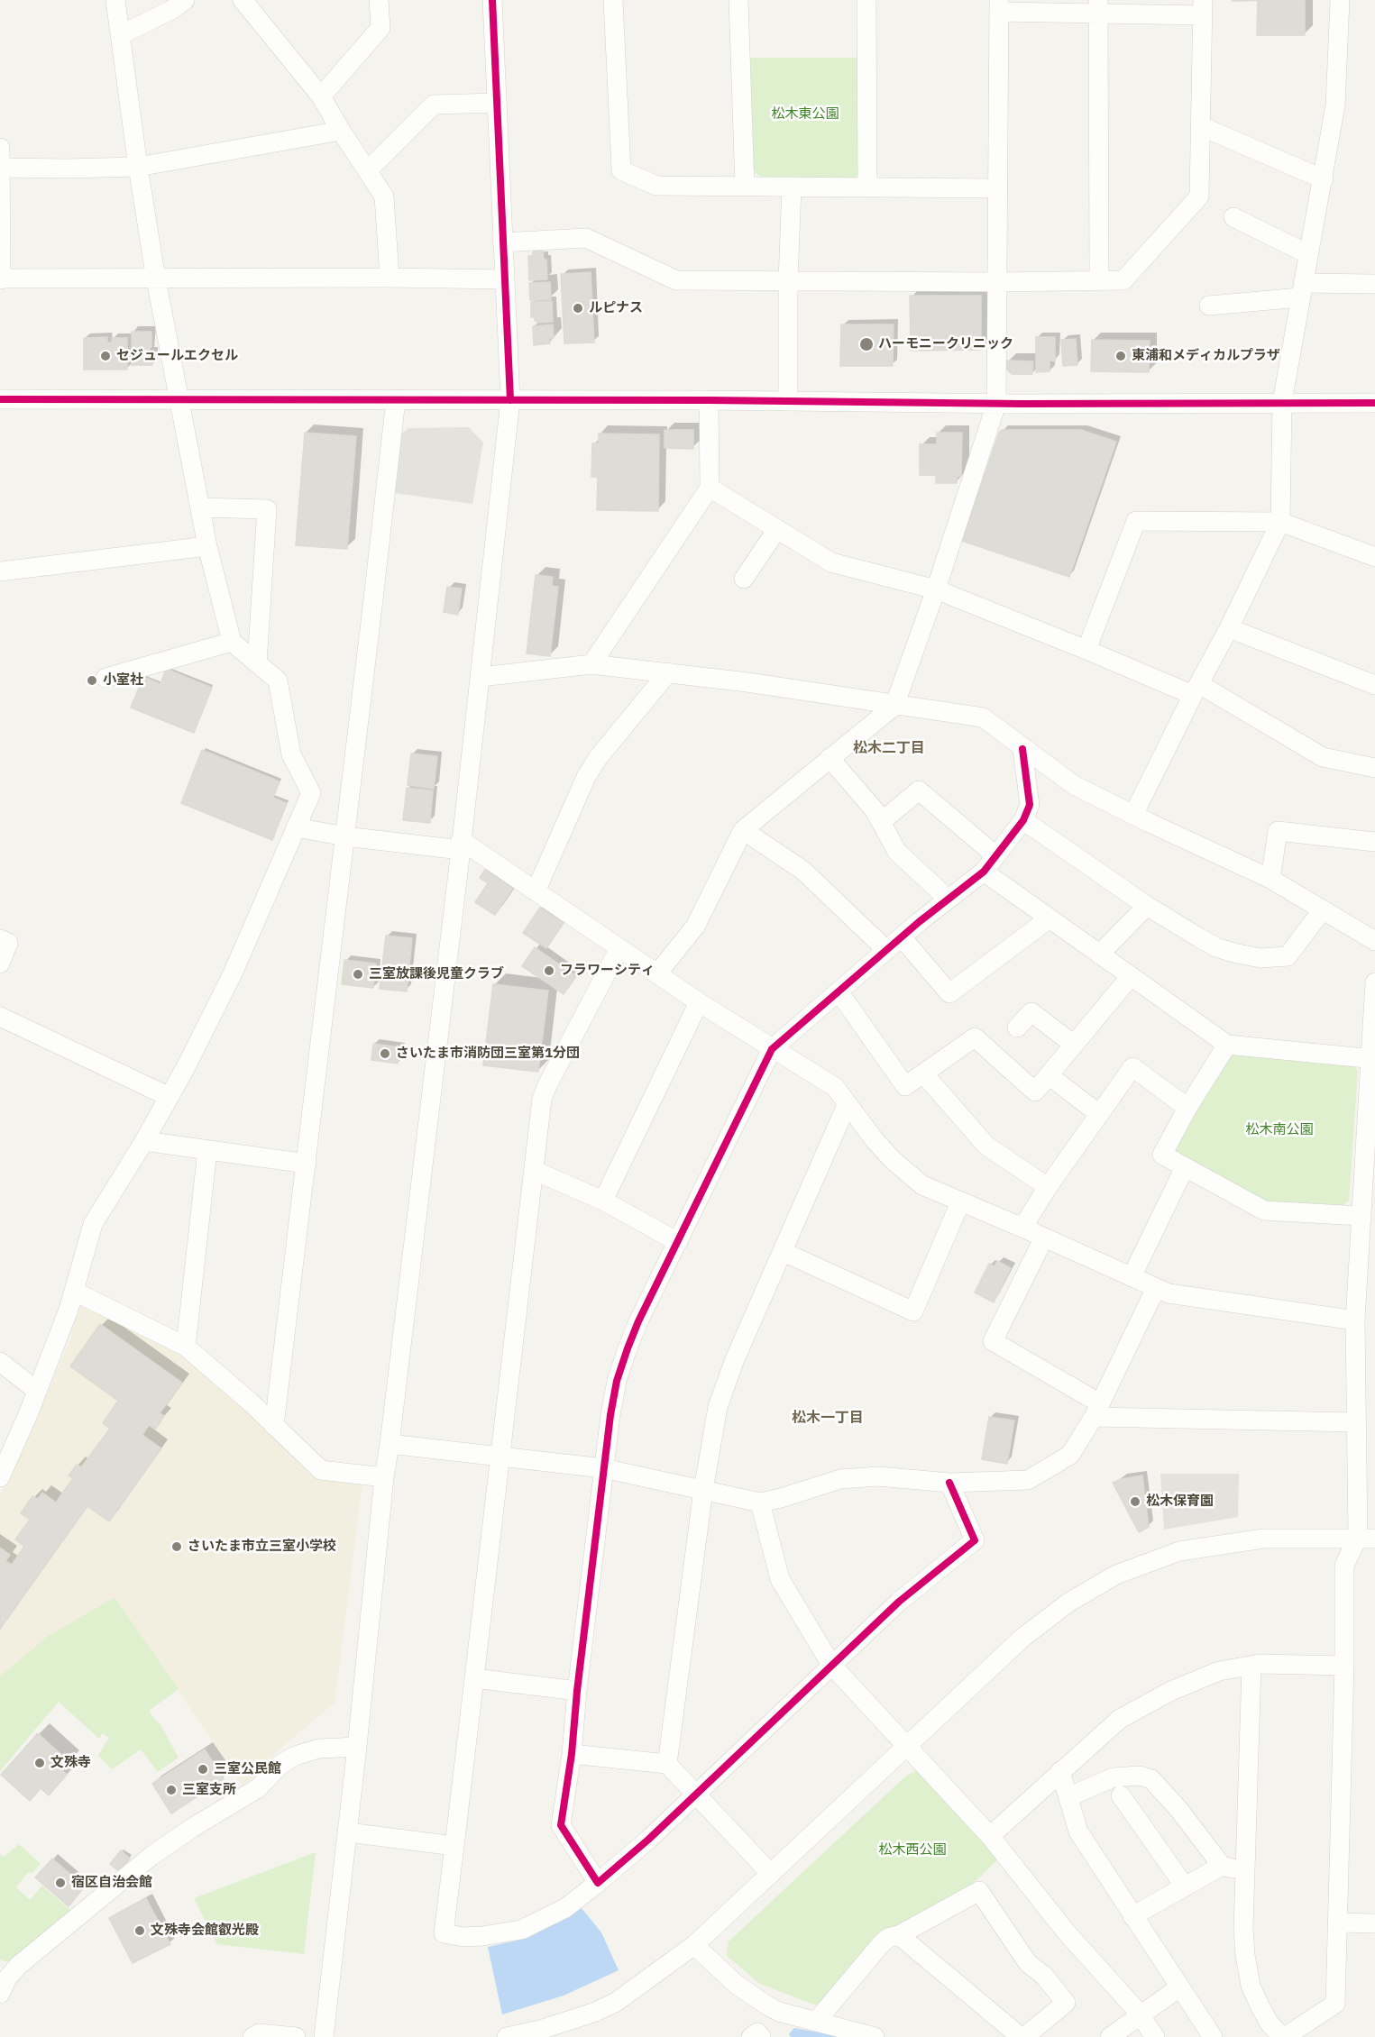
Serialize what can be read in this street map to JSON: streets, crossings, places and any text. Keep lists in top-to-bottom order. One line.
{"districts":["松木二丁目","松木一丁目"],"parks":["松木東公園","松木南公園","松木西公園"],"places":["ルピナス","ハーモニークリニック","セジュールエクセル","東浦和メディカルプラザ","小室社","フラワーシティ","三室放課後児童クラブ","さいたま市消防団三室第1分団","松木保育園","さいたま市立三室小学校","文殊寺","三室公民館","三室支所","宿区自治会館","文殊寺会館叡光殿"]}
